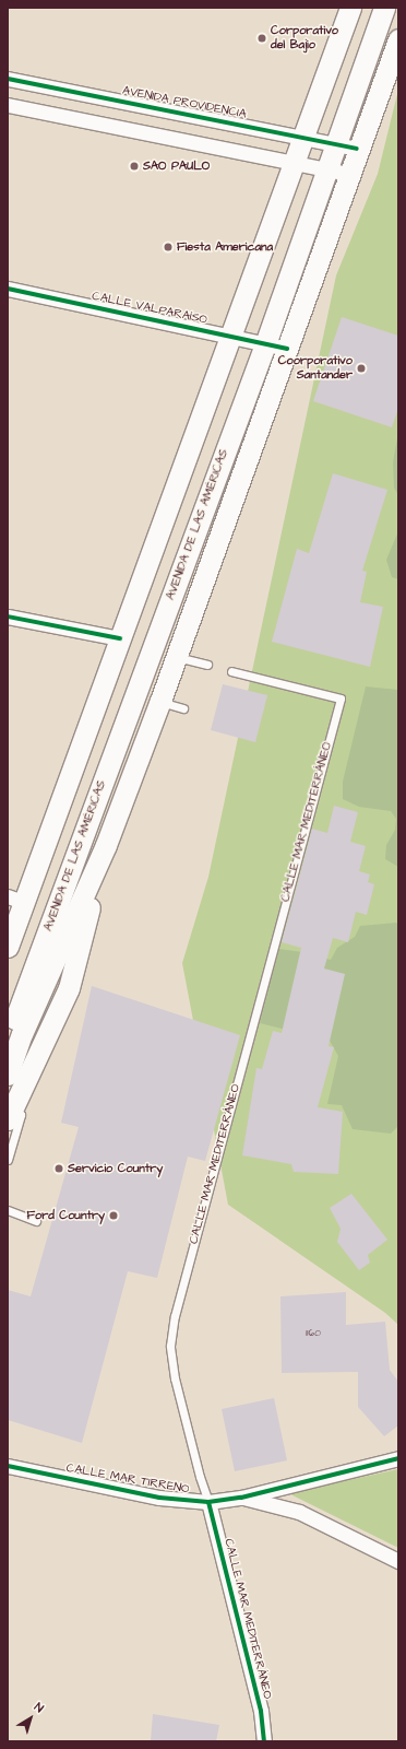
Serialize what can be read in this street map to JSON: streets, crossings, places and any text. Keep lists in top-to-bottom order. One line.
{"streets":{"main road":["AVENIDA DE LAS AMÉRICAS"],"street":["AVENIDA PROVIDENCIA","CALLE VALPARAÍSO","CALLE MAR MEDITERRÁNEO","CALLE MAR TIRRENO"]},"crossings":[["AVENIDA PROVIDENCIA","AVENIDA DE LAS AMÉRICAS"],["CALLE VALPARAÍSO","AVENIDA DE LAS AMÉRICAS"],["CALLE MAR MEDITERRÁNEO","CALLE MAR TIRRENO"]],"places":["Corporativo del Bajio","SAO PAULO","Fiesta Americana","Coorporativo Santander","Servicio Country","Ford Country"],"house_numbers":["1160"],"north":"top right"}
